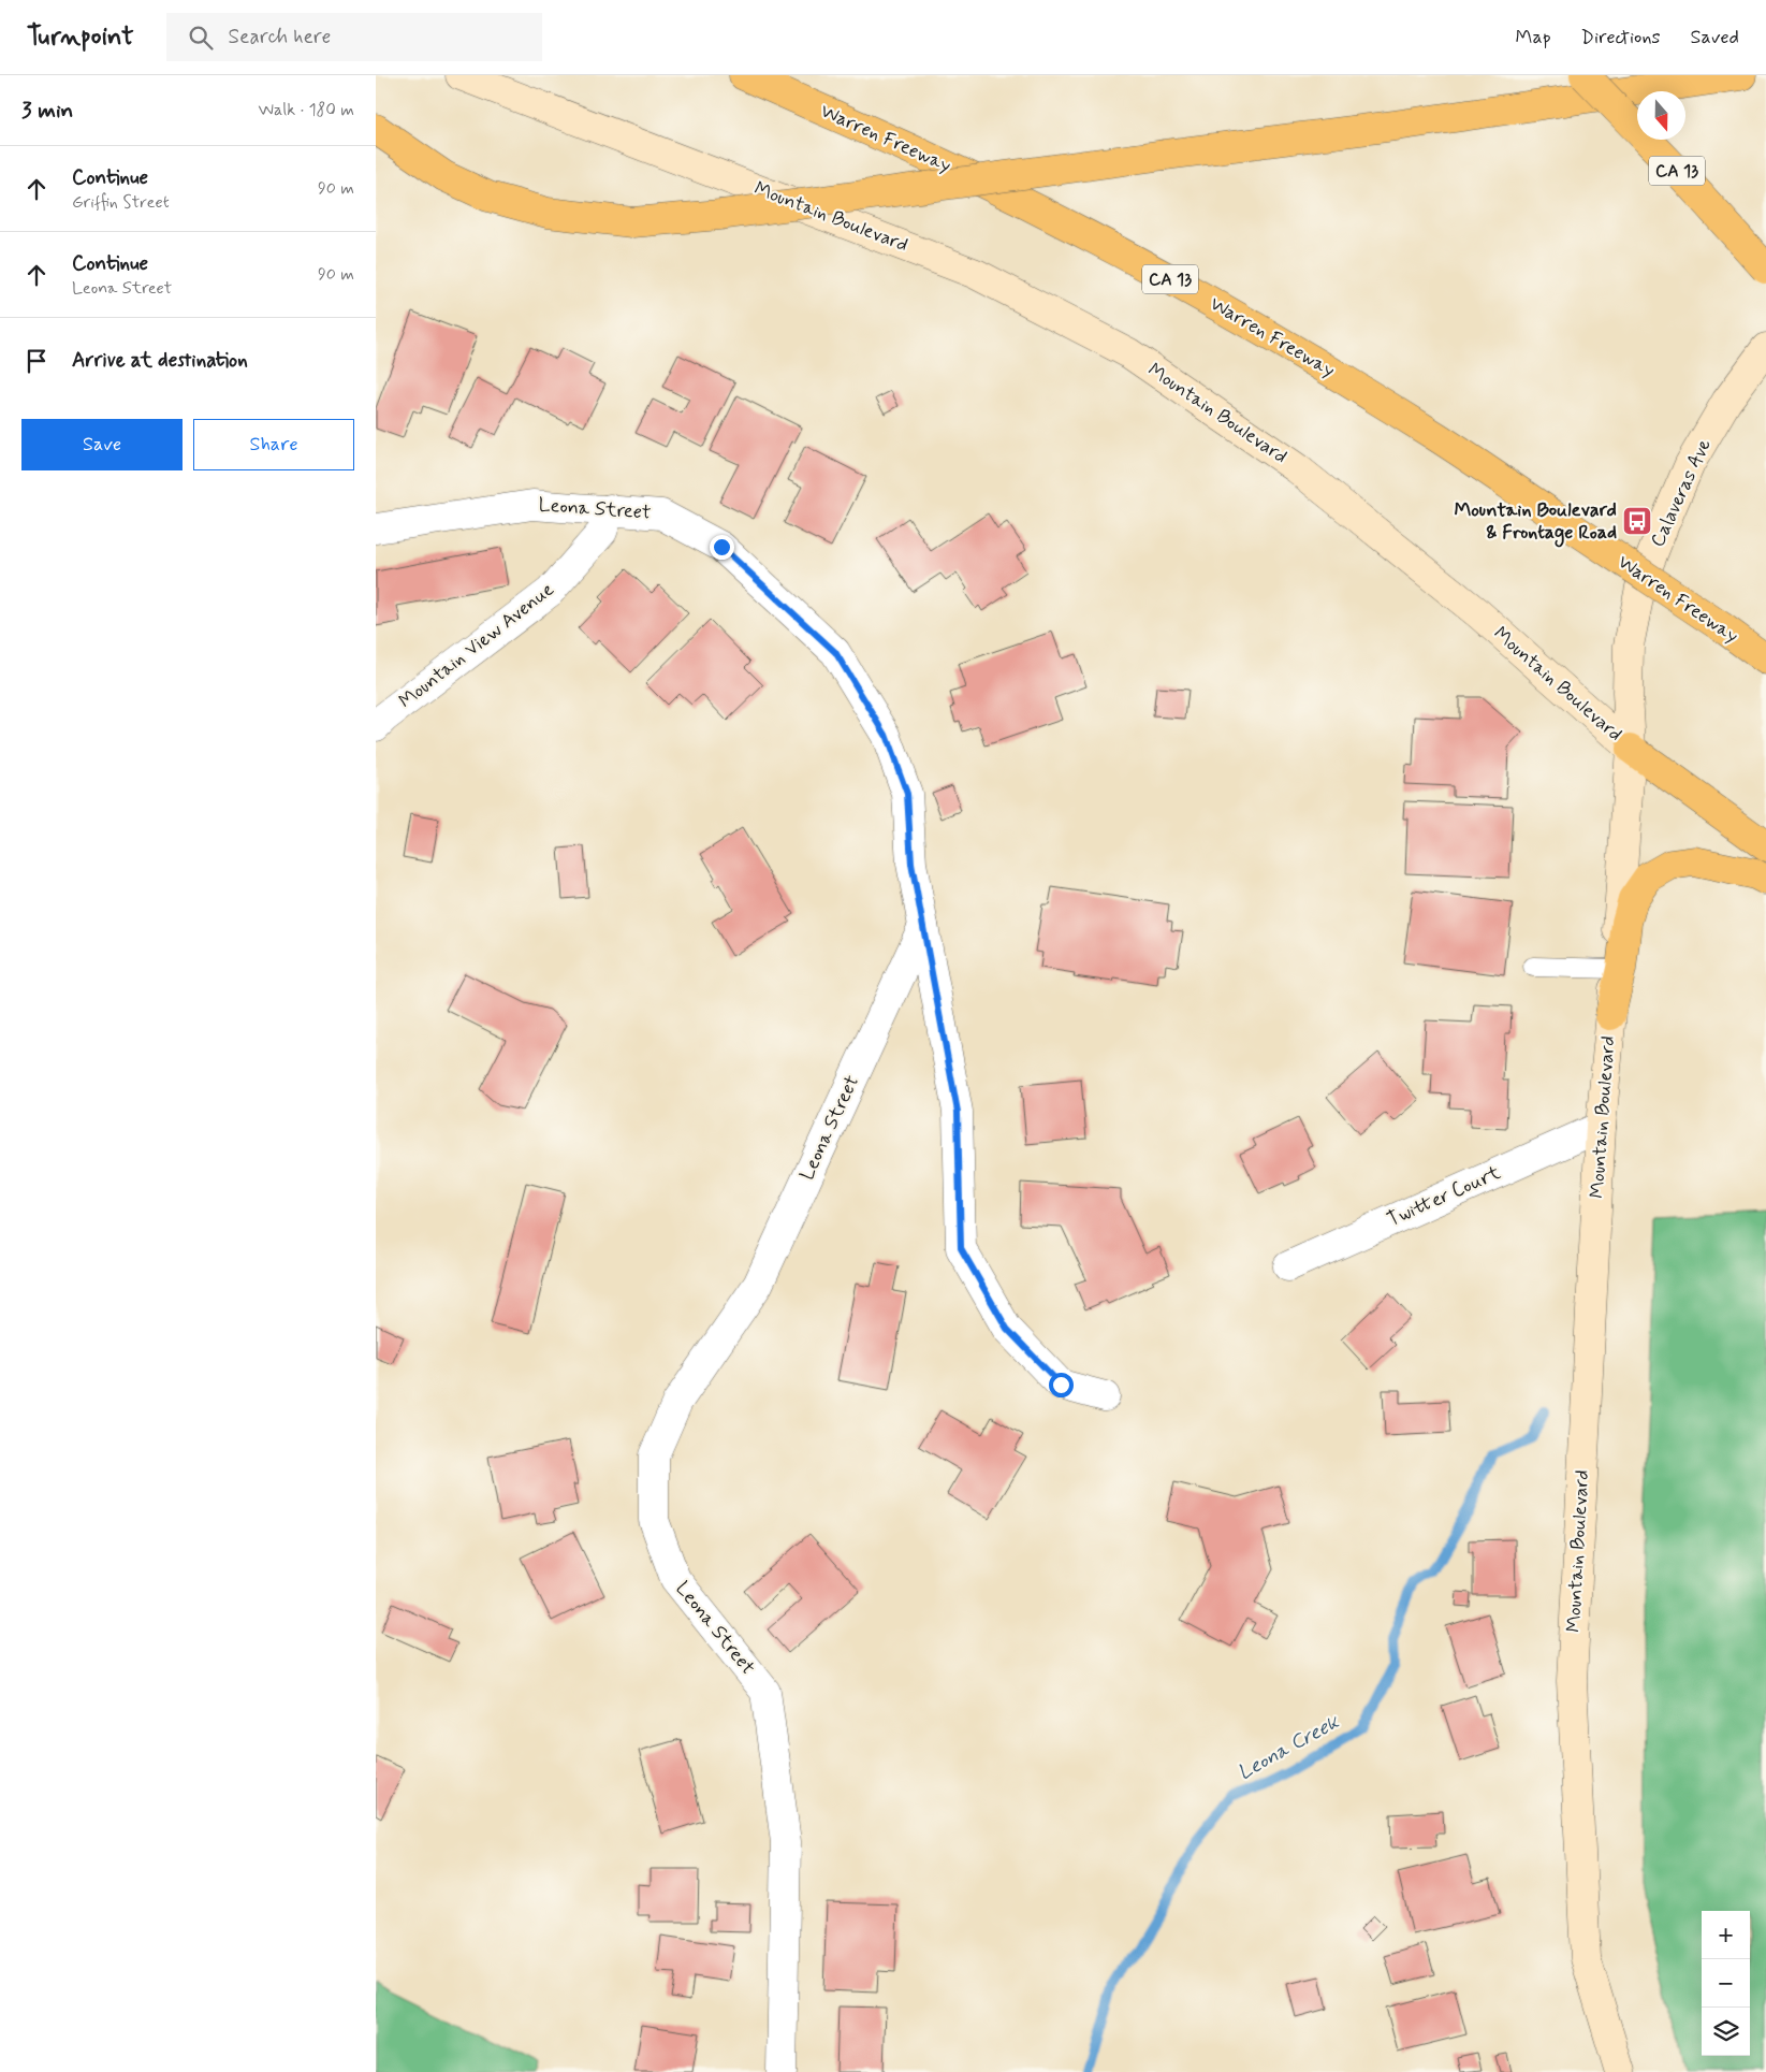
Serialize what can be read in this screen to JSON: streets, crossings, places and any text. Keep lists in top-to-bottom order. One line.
{"streets":{"highway":["Warren Freeway","CA 13"],"street":["Mountain Boulevard","Calaveras Ave","Leona Street","Mountain View Avenue","Twitter Court"]},"crossings":[["Mountain Boulevard","Calaveras Ave"],["Mountain Boulevard","Twitter Court"],["Leona Street","Mountain View Avenue"]],"water":["Leona Creek"],"places":{"bus stop":["Mountain Boulevard & Frontage Road"]},"north":"bottom","page":{"header":"Turnpoint","search":"Search here","nav":["Map","Directions","Saved"],"heading":["3 min","Walk · 180 m"],"list":[["Continue","Griffin Street","90 m"],["Continue","Leona Street","90 m"],"Arrive at destination"],"buttons":["Save","Share"],"map_buttons":["+","−"]}}
